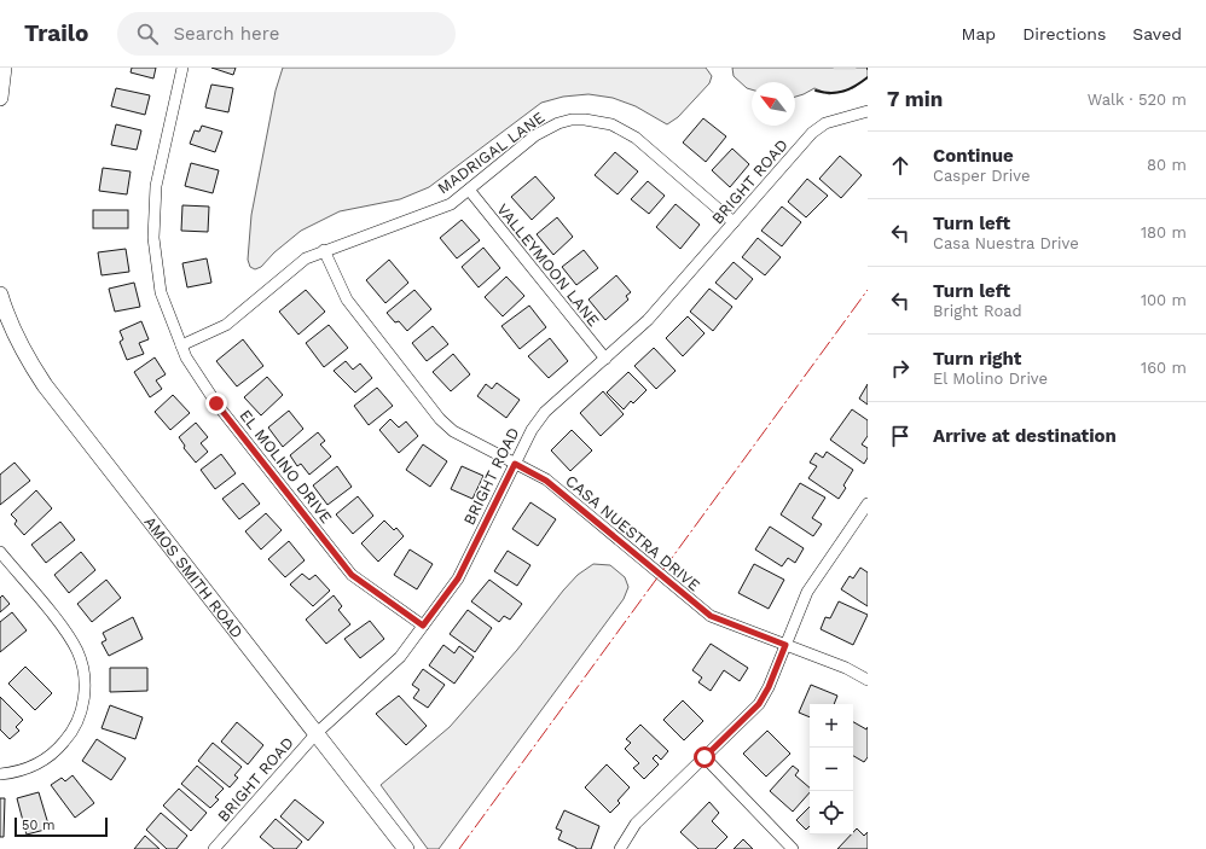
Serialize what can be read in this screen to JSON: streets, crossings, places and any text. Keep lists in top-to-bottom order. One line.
{"streets":{"street":["MADRIGAL LANE","BRIGHT ROAD","VALLEYMOON LANE","EL MOLINO DRIVE","CASA NUESTRA DRIVE","AMOS SMITH ROAD"]},"crossings":[["MADRIGAL LANE","BRIGHT ROAD"],["MADRIGAL LANE","VALLEYMOON LANE"],["MADRIGAL LANE","EL MOLINO DRIVE"],["MADRIGAL LANE","CASA NUESTRA DRIVE"],["BRIGHT ROAD","VALLEYMOON LANE"],["BRIGHT ROAD","EL MOLINO DRIVE"],["BRIGHT ROAD","CASA NUESTRA DRIVE"],["BRIGHT ROAD","AMOS SMITH ROAD"]],"scale_bar":"50 m","north":"top left","page":{"header":"Trailo","search":"Search here","nav":["Map","Directions","Saved"],"heading":["7 min","Walk · 520 m"],"list":[["Continue","Casper Drive","80 m"],["Turn left","Casa Nuestra Drive","180 m"],["Turn left","Bright Road","100 m"],["Turn right","El Molino Drive","160 m"],"Arrive at destination"],"map_buttons":["+","−"],"scale":"50 m"}}
